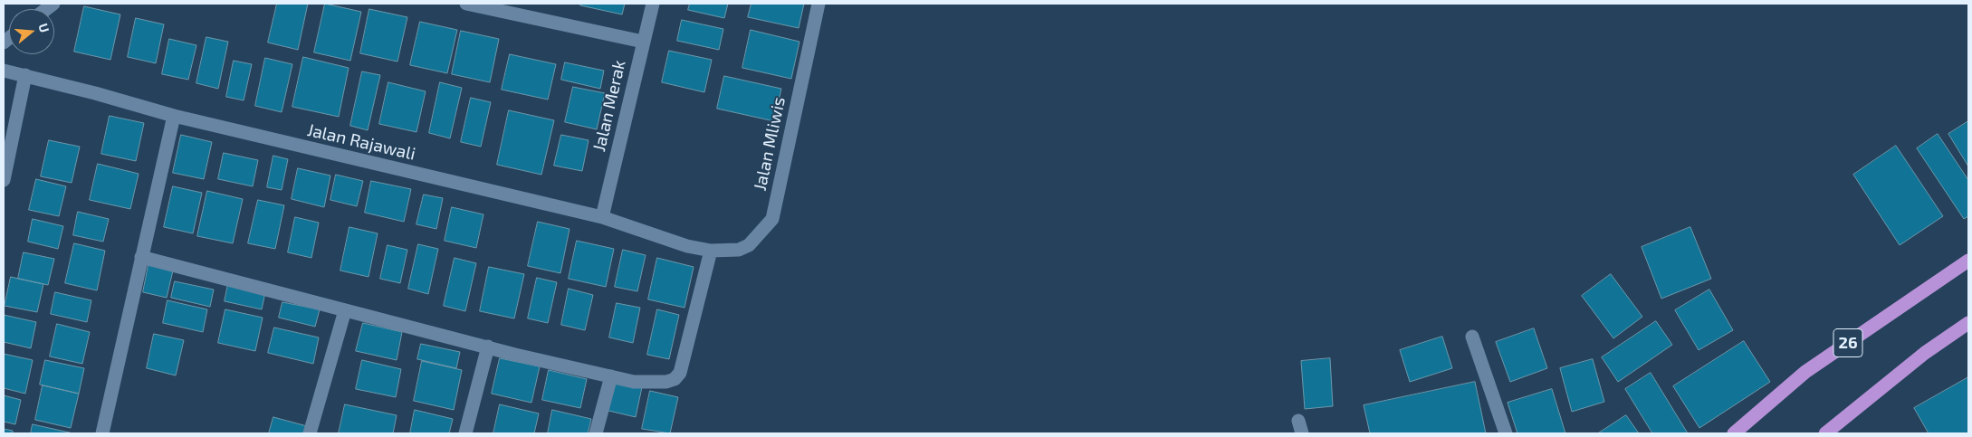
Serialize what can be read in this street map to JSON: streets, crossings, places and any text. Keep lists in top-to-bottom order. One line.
{"streets":{"highway":["26"],"street":["Jalan Merak","Jalan Rajawali","Jalan Mliwis"]},"crossings":[["Jalan Merak","Jalan Rajawali"],["Jalan Rajawali","Jalan Mliwis"]],"north":"right"}
